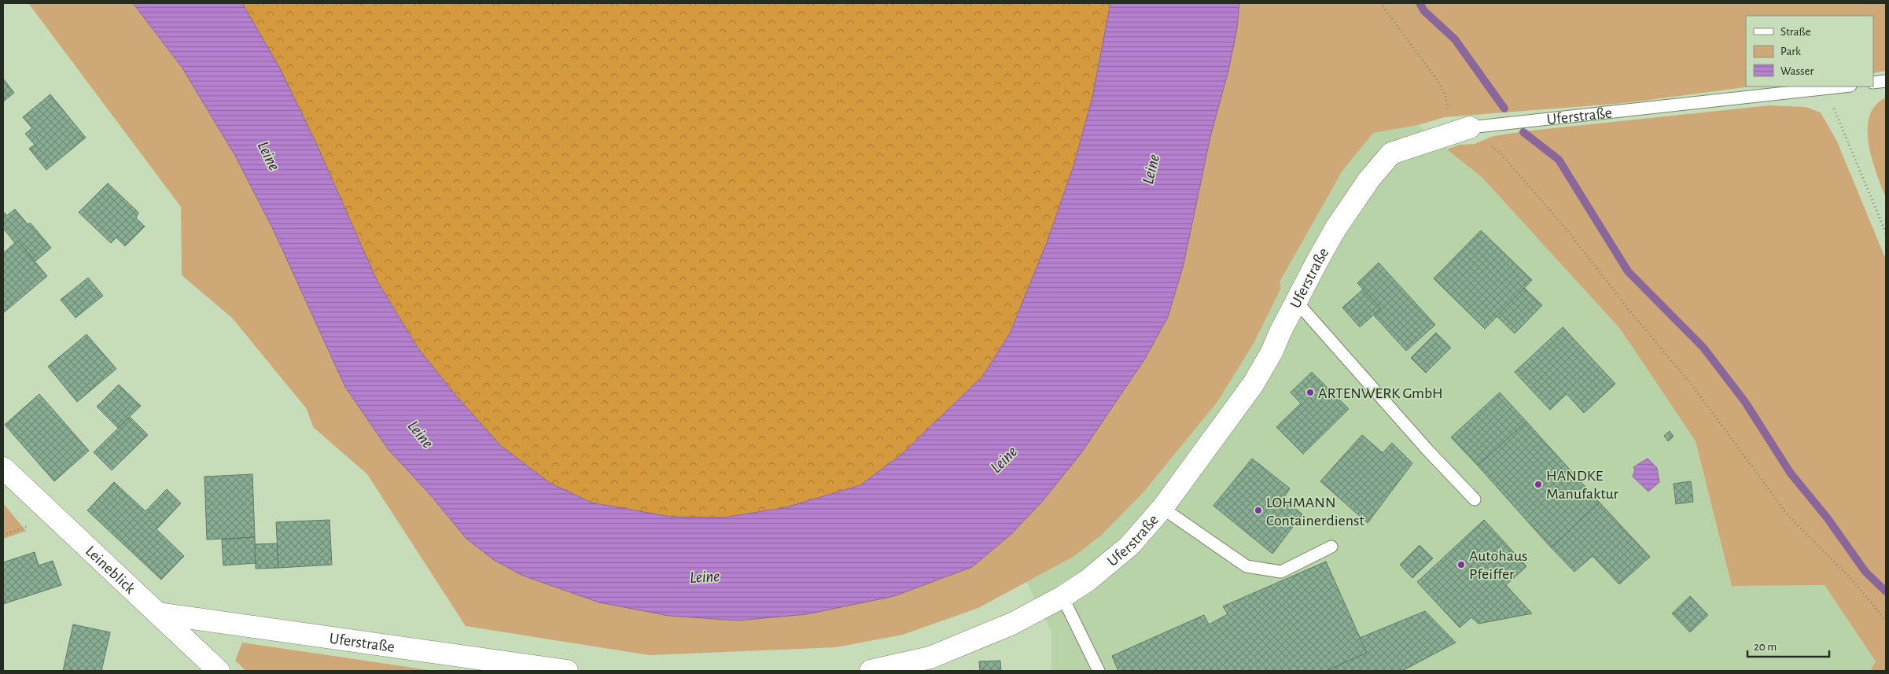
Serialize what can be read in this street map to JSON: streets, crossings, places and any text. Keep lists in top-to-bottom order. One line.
{"streets":{"street":["Uferstraße","Leineblick"]},"crossings":[["Uferstraße","Leineblick"]],"water":["Leine"],"places":["ARTENWERK GmbH","HANDKE Manufaktur","LOHMANN Containerdienst","Autohaus Pfeiffer"],"legend":["Straße","Park","Wasser"],"scale_bar":"20 m"}
